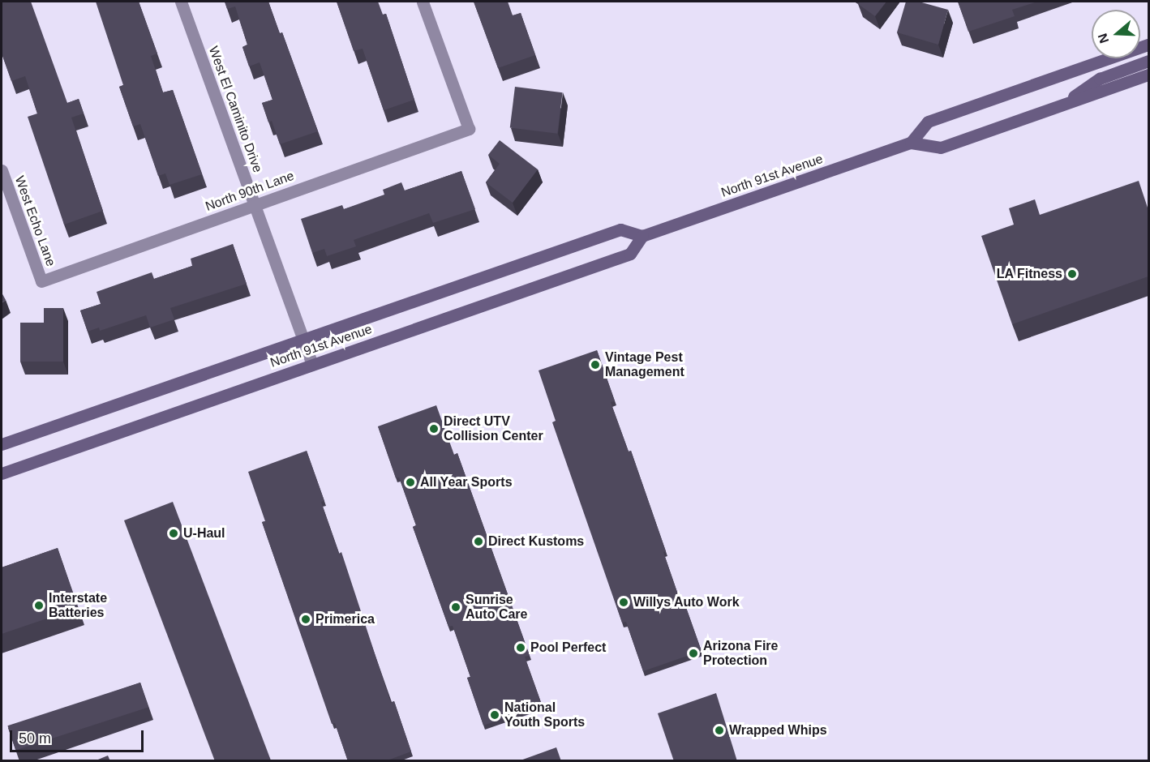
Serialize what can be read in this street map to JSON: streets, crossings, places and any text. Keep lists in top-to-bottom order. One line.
{"streets":{"main road":["North 91st Avenue"],"street":["West El Caminito Drive","North 90th Lane","West Echo Lane"]},"crossings":[["West El Caminito Drive","North 91st Avenue"],["West El Caminito Drive","North 90th Lane"],["North 90th Lane","West Echo Lane"]],"places":["LA Fitness","Vintage Pest Management","Direct UTV Collision Center","All Year Sports","U-Haul","Direct Kustoms","Willys Auto Work","Interstate Batteries","Sunrise Auto Care","Primerica","Pool Perfect","Arizona Fire Protection","National Youth Sports","Wrapped Whips"],"scale_bar":"50 m","north":"left"}
